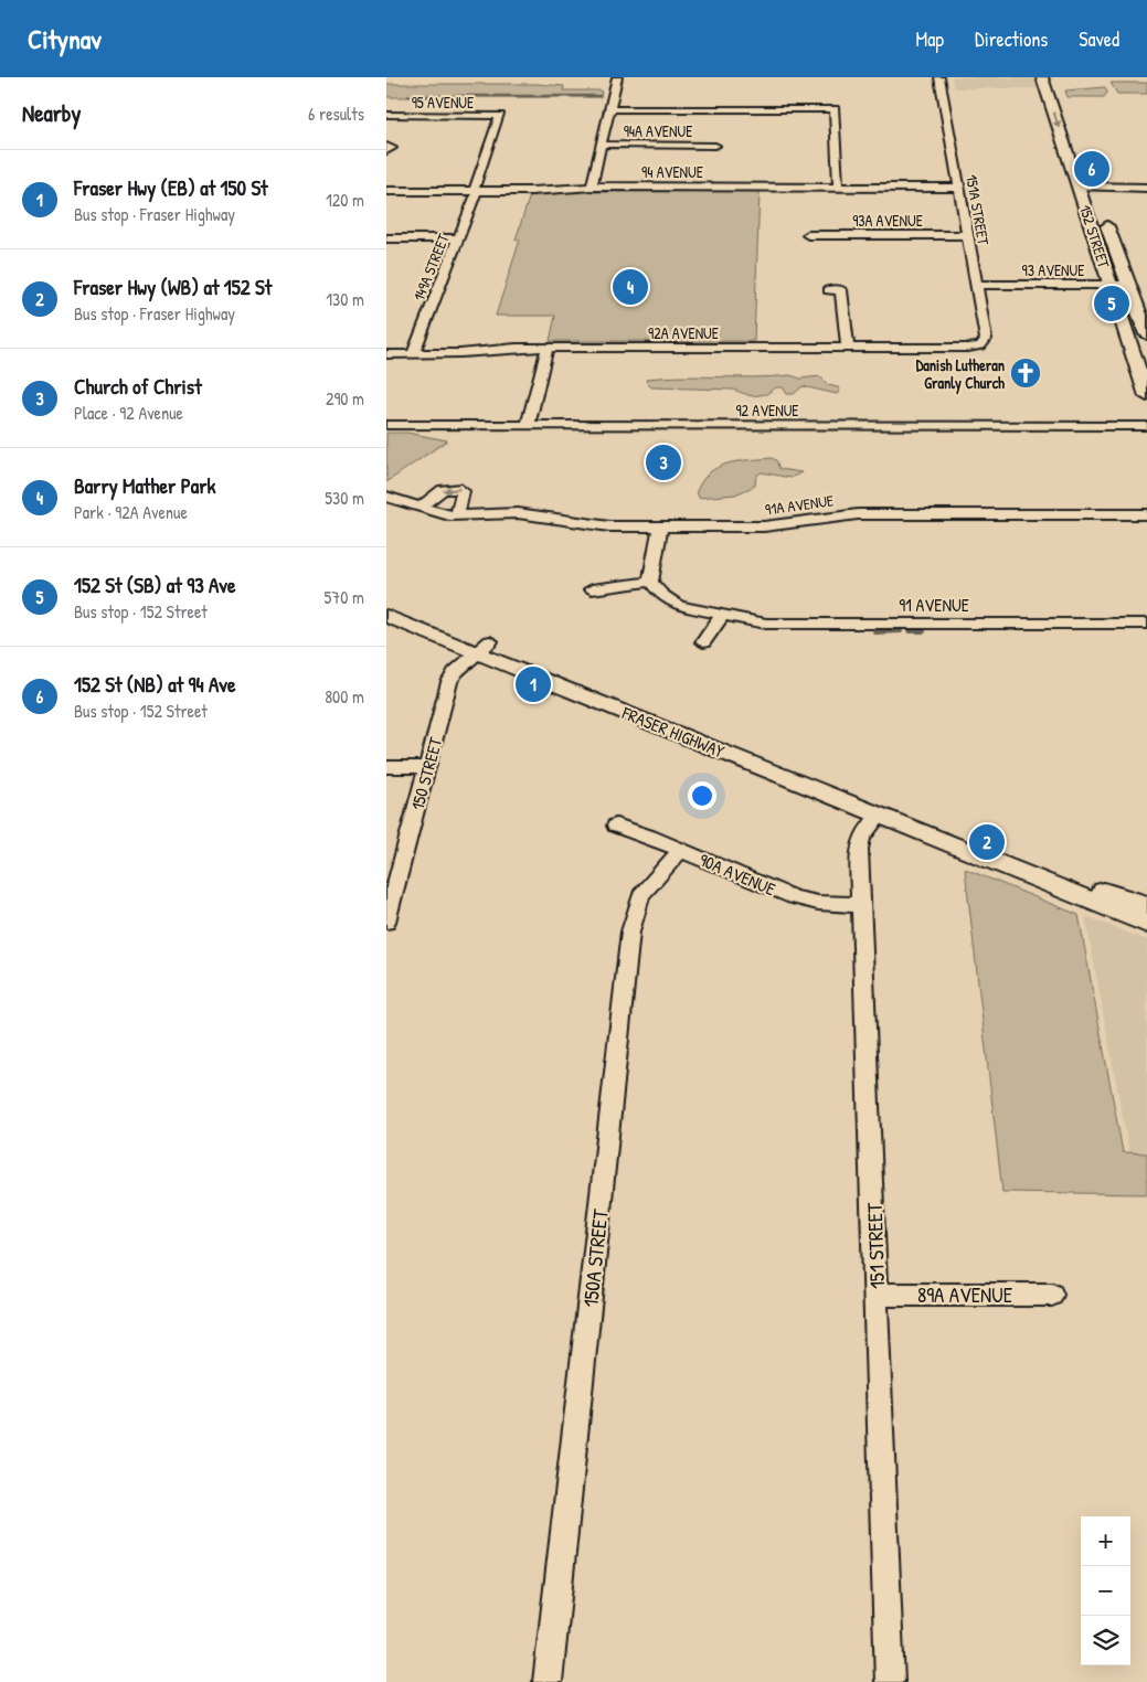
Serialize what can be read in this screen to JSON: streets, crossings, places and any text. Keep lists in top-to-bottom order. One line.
{"streets":{"main road":["152 STREET","FRASER HIGHWAY"],"street":["95 AVENUE","94A AVENUE","94 AVENUE","151A STREET","93A AVENUE","149A STREET","93 AVENUE","92A AVENUE","92 AVENUE","91A AVENUE","91 AVENUE","150 STREET","90A AVENUE","151 STREET","150A STREET","89A AVENUE"]},"crossings":[["95 AVENUE","149A STREET"],["94 AVENUE","151A STREET"],["94 AVENUE","149A STREET"],["151A STREET","93A AVENUE"],["151A STREET","93 AVENUE"],["151A STREET","92A AVENUE"],["152 STREET","93 AVENUE"],["149A STREET","92A AVENUE"],["FRASER HIGHWAY","150 STREET"],["FRASER HIGHWAY","151 STREET"],["90A AVENUE","151 STREET"],["90A AVENUE","150A STREET"],["151 STREET","89A AVENUE"]],"places":{"church":["Danish Lutheran Granly Church"]},"page":{"header":"Citynav","nav":["Map","Directions","Saved"],"heading":["Nearby","6 results"],"list":[{"mark":"1","name":"Fraser Hwy (EB) at 150 St","note":"Bus stop · Fraser Highway","value":"120 m"},{"mark":"2","name":"Fraser Hwy (WB) at 152 St","note":"Bus stop · Fraser Highway","value":"130 m"},{"mark":"3","name":"Church of Christ","note":"Place · 92 Avenue","value":"290 m"},{"mark":"4","name":"Barry Mather Park","note":"Park · 92A Avenue","value":"530 m"},{"mark":"5","name":"152 St (SB) at 93 Ave","note":"Bus stop · 152 Street","value":"570 m"},{"mark":"6","name":"152 St (NB) at 94 Ave","note":"Bus stop · 152 Street","value":"800 m"}],"pins":["6","4","5","3","1","2"],"map_buttons":["+","−"]}}
